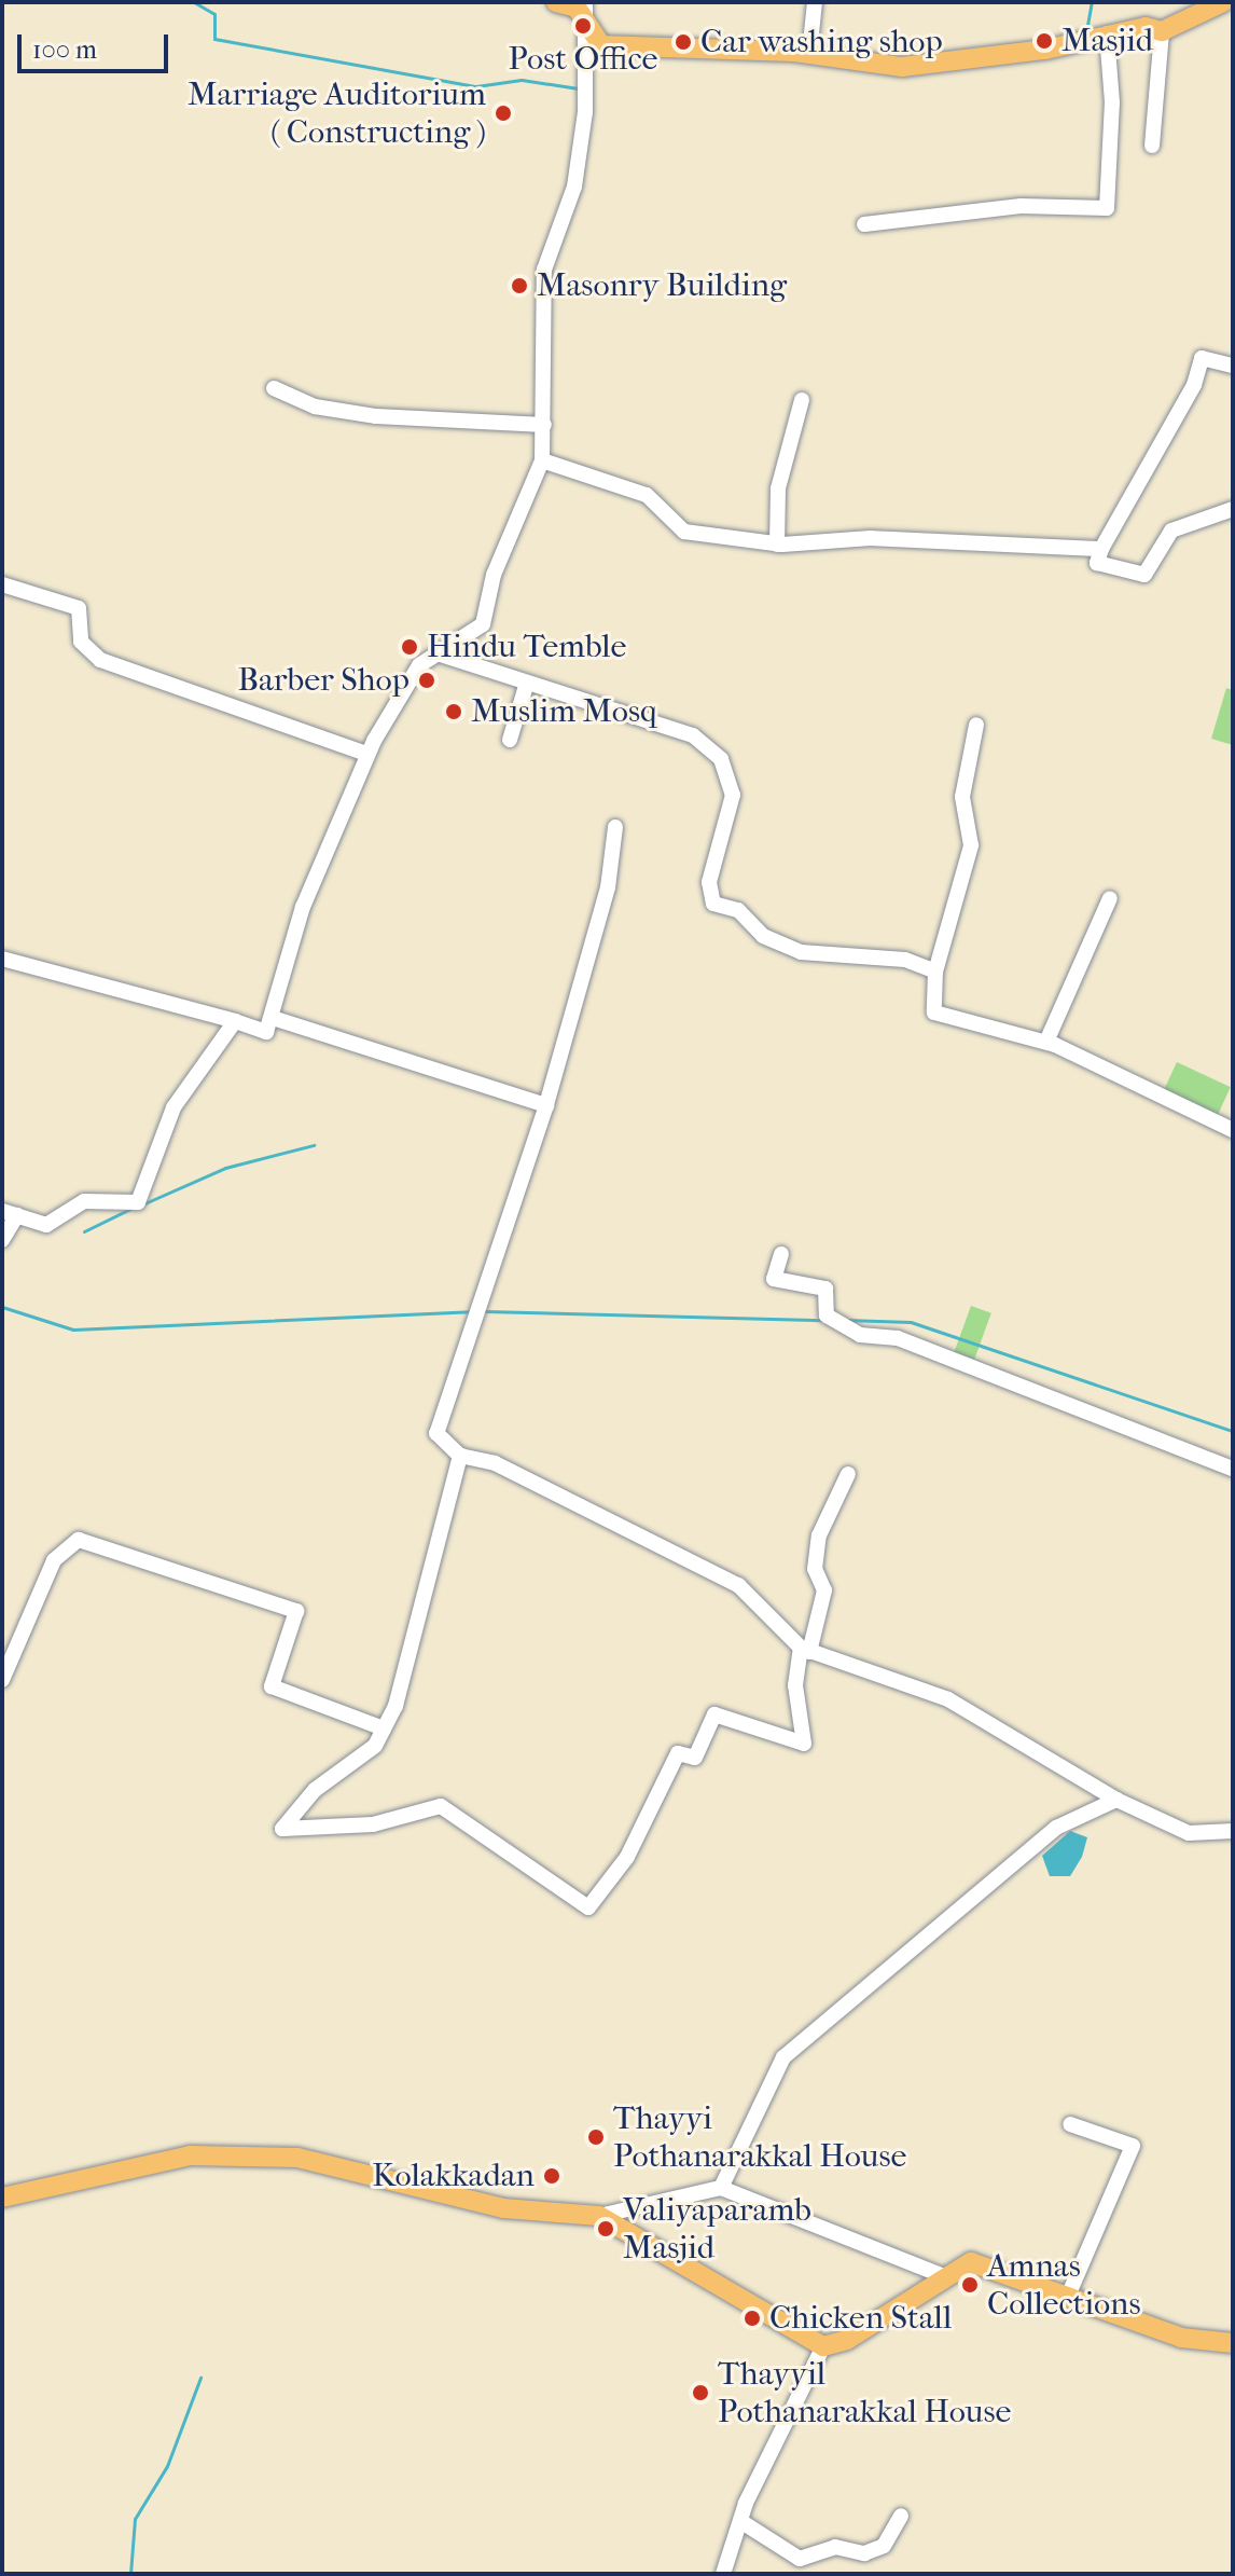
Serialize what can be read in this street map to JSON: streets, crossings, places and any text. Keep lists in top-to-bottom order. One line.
{"places":["Post Office","Masjid","Car washing shop","Marriage Auditorium ( Constructing )","Masonry Building","Hindu Temble","Barber Shop","Muslim Mosq","Thayyi Pothanarakkal House","Kolakkadan","Valiyaparamb Masjid","Amnas Collections","Chicken Stall","Thayyil Pothanarakkal House"],"scale_bar":"100 m"}
